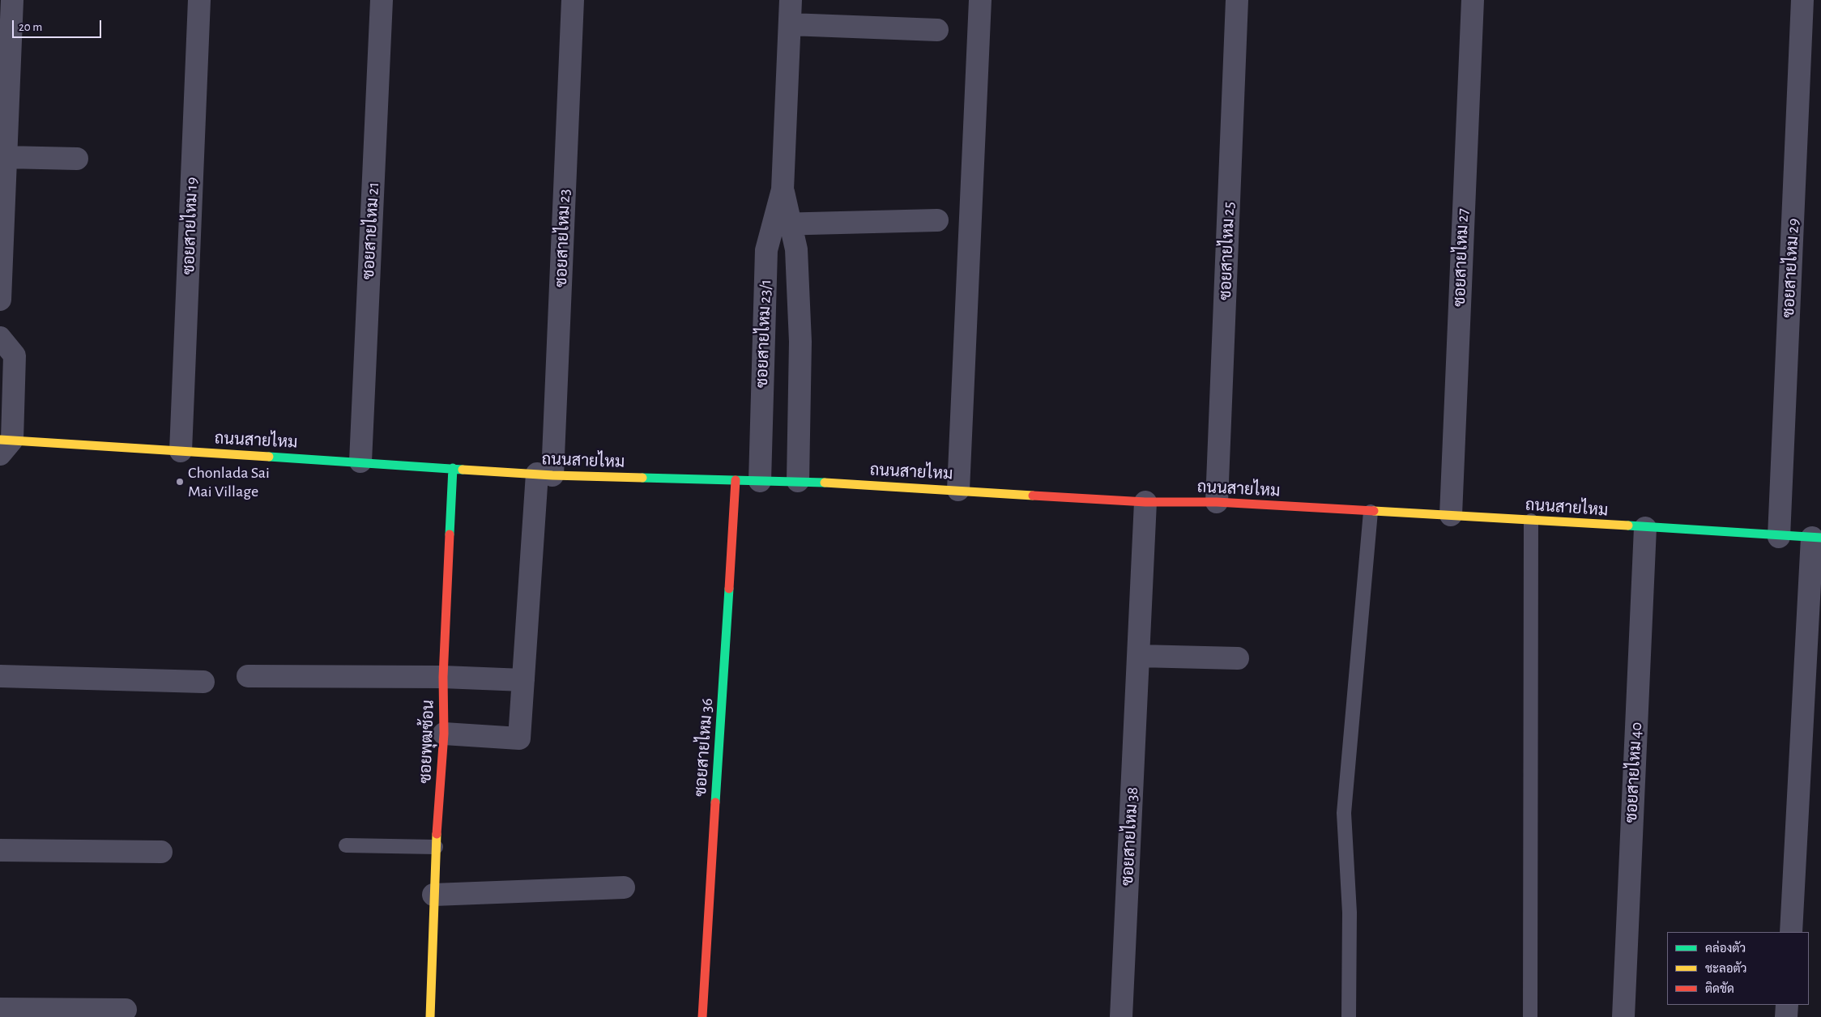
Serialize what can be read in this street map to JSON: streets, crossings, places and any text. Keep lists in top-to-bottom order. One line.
{"streets":{"main road":["ถนนสายไหม","ซอยพุฒซ้อน","ซอยสายไหม 36"],"street":["ซอยสายไหม 19","ซอยสายไหม 21","ซอยสายไหม 23","ซอยสายไหม 25","ซอยสายไหม 27","ซอยสายไหม 29","ซอยสายไหม 23/1","ซอยสายไหม 40","ซอยสายไหม 38"]},"crossings":[["ซอยสายไหม 19","ถนนสายไหม"],["ซอยสายไหม 21","ถนนสายไหม"],["ซอยสายไหม 23","ถนนสายไหม"],["ซอยสายไหม 23","ซอยพุฒซ้อน"],["ซอยสายไหม 25","ถนนสายไหม"],["ซอยสายไหม 27","ถนนสายไหม"],["ซอยสายไหม 29","ถนนสายไหม"],["ซอยสายไหม 23/1","ถนนสายไหม"],["ถนนสายไหม","ซอยพุฒซ้อน"],["ถนนสายไหม","ซอยสายไหม 36"],["ถนนสายไหม","ซอยสายไหม 40"],["ถนนสายไหม","ซอยสายไหม 38"]],"places":["Chonlada Sai Mai Village"],"legend":["คล่องตัว","ชะลอตัว","ติดขัด"],"scale_bar":"20 m"}
